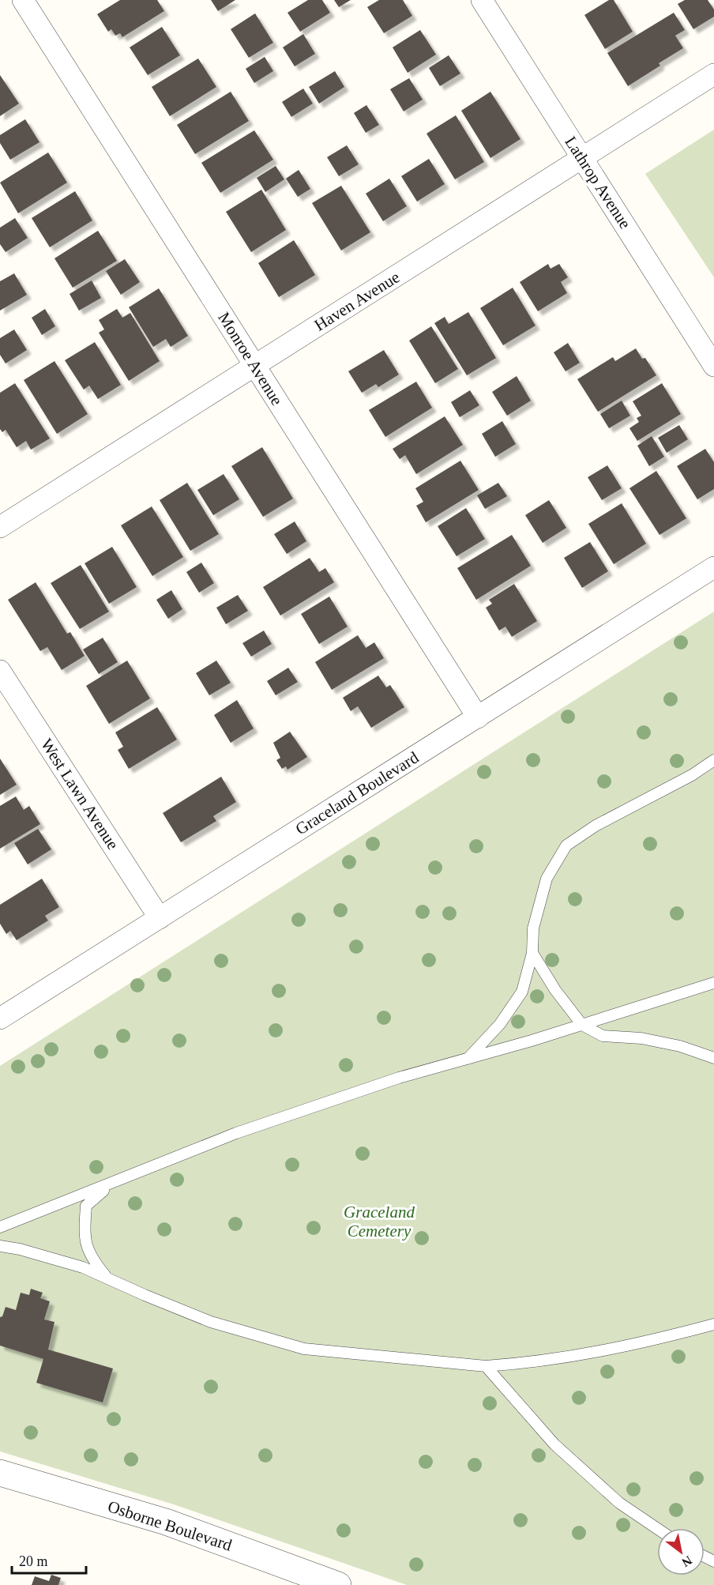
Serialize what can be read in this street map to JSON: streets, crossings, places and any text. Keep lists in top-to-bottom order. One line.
{"streets":{"street":["Lathrop Avenue","Haven Avenue","Monroe Avenue","Graceland Boulevard","West Lawn Avenue","Osborne Boulevard"]},"crossings":[["Lathrop Avenue","Haven Avenue"],["Haven Avenue","Monroe Avenue"],["Monroe Avenue","Graceland Boulevard"],["Graceland Boulevard","West Lawn Avenue"]],"parks":["Graceland Cemetery"],"scale_bar":"20 m","north":"bottom right"}
